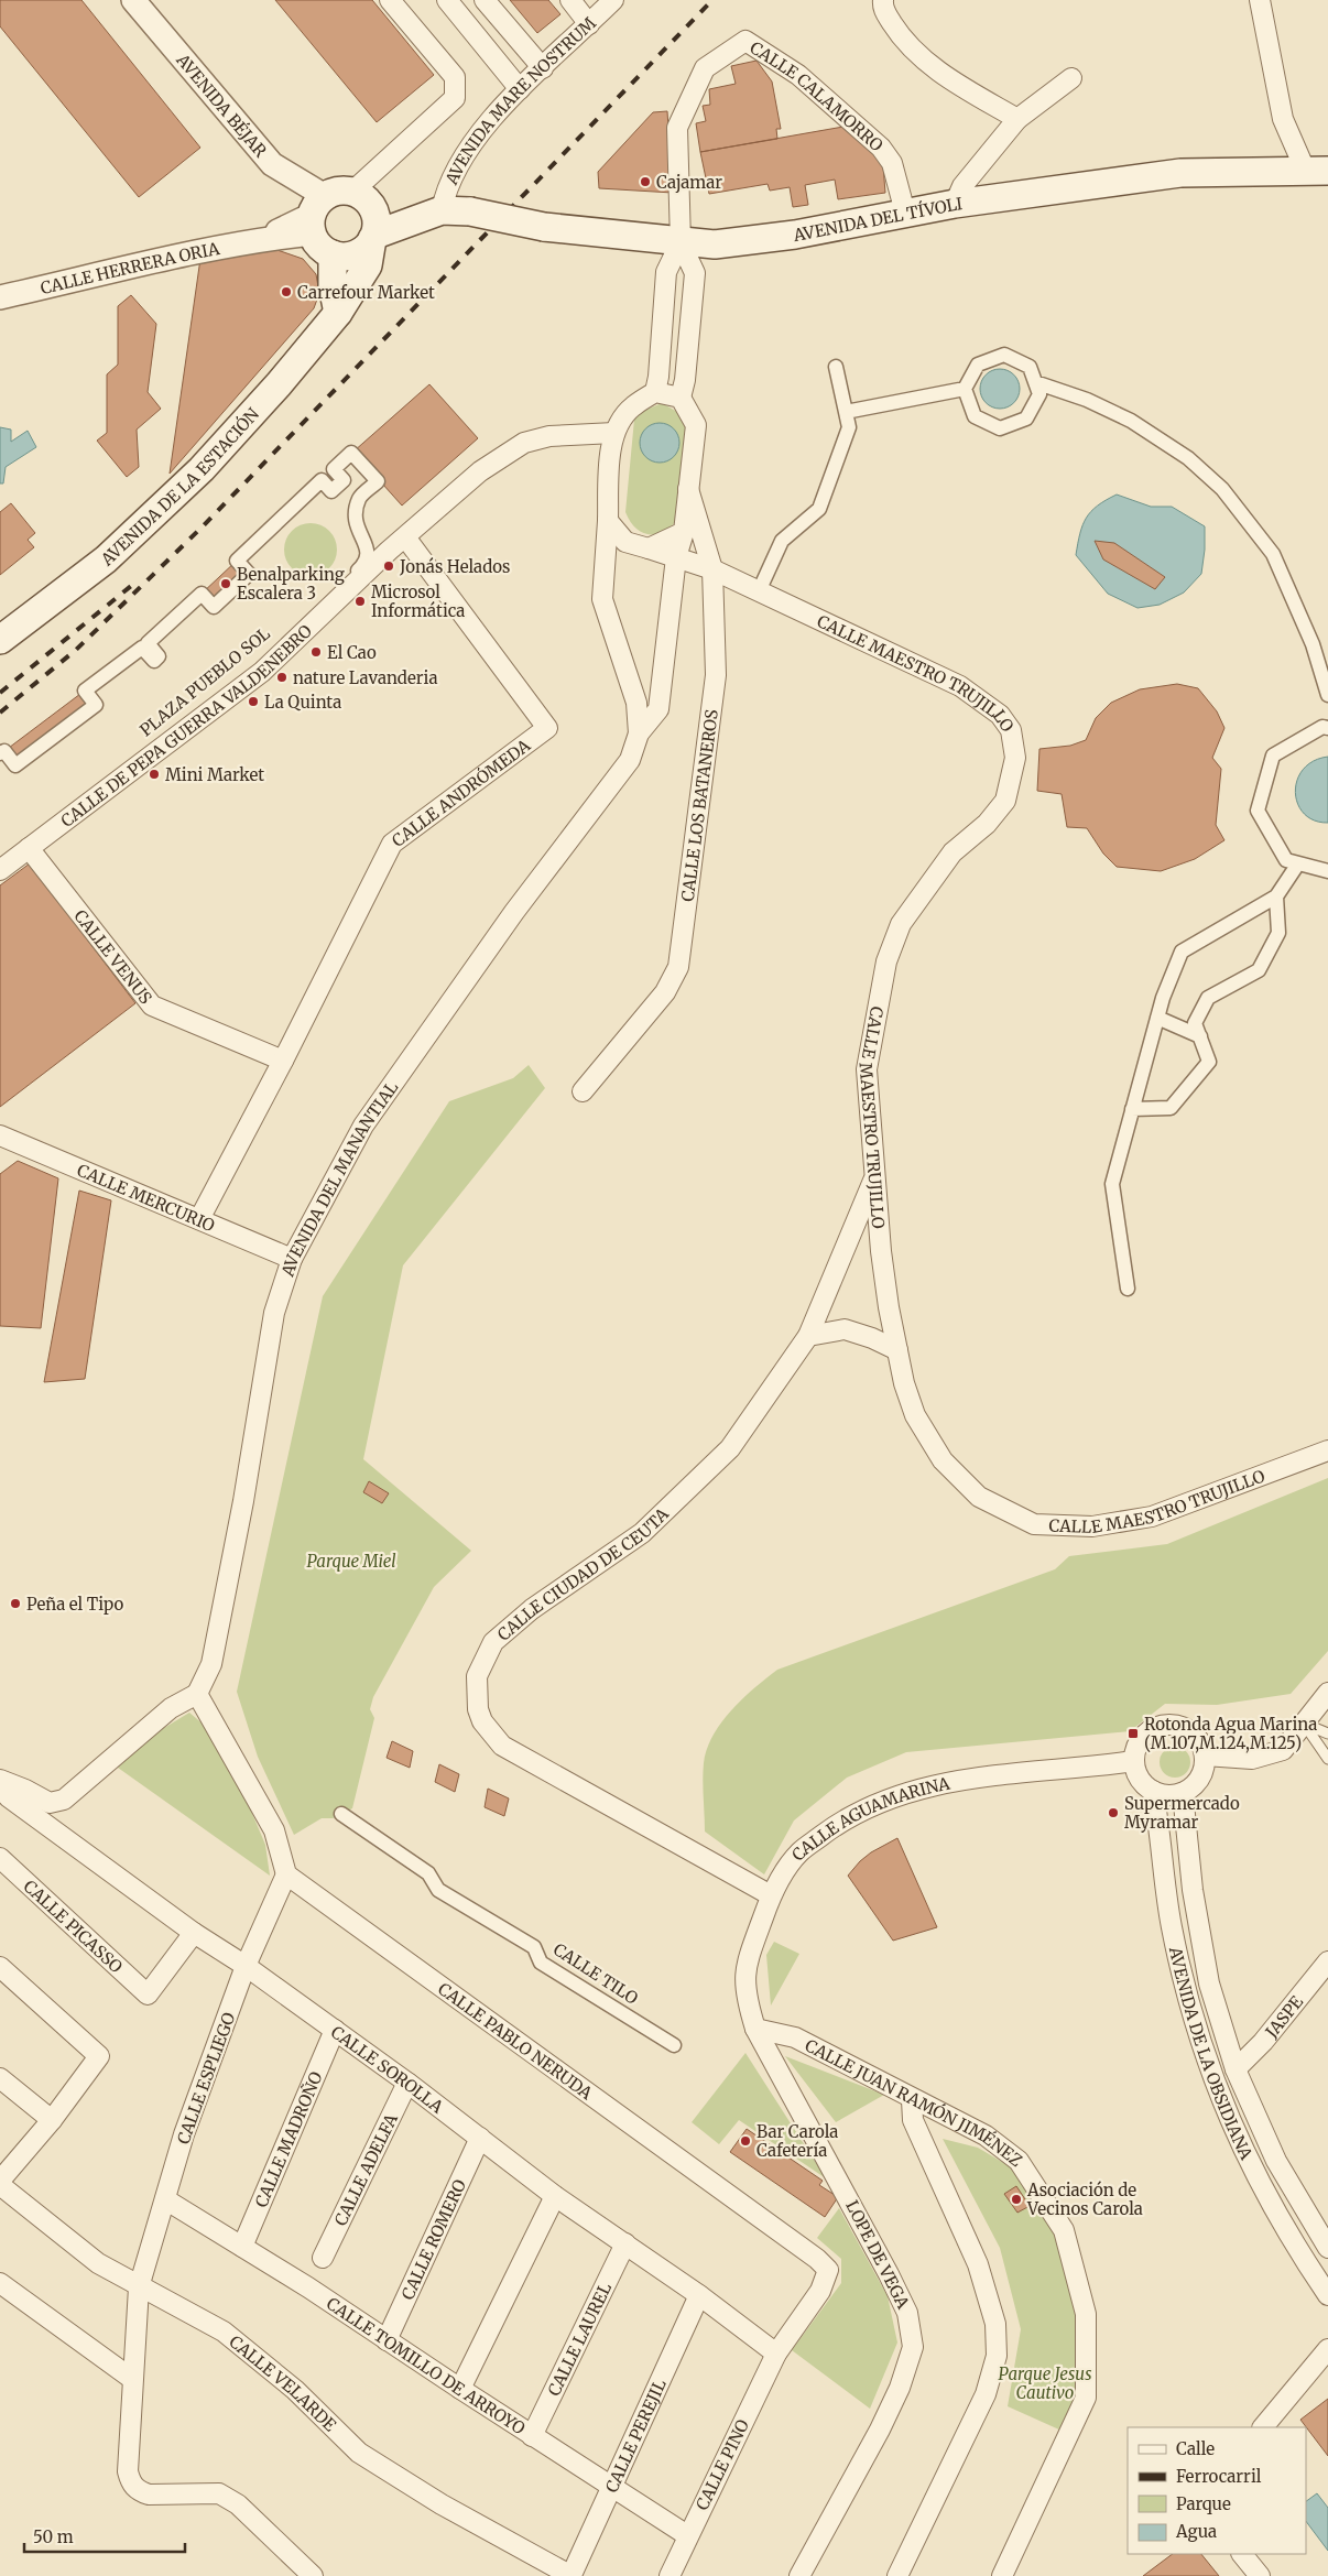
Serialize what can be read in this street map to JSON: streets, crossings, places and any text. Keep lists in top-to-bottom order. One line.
{"streets":{"main road":["AVENIDA DEL TÍVOLI","AVENIDA DE LA ESTACIÓN"],"street":["CALLE CALAMORRO","AVENIDA MARE NOSTRUM","AVENIDA BÉJAR","CALLE HERRERA ORIA","CALLE MAESTRO TRUJILLO","PLAZA PUEBLO SOL","CALLE DE PEPA GUERRA VALDENEBRO","CALLE ANDRÓMEDA","CALLE LOS BATANEROS","CALLE VENUS","AVENIDA DEL MANANTIAL","CALLE MERCURIO","CALLE CIUDAD DE CEUTA","CALLE AGUAMARINA","CALLE PICASSO","CALLE TILO","JASPE","CALLE PABLO NERUDA","AVENIDA DE LA OBSIDIANA","CALLE SOROLLA","CALLE ESPLIEGO","CALLE JUAN RAMÓN JIMÉNEZ","CALLE MADROÑO","CALLE ADELFA","CALLE ROMERO","LOPE DE VEGA","CALLE LAUREL","CALLE TOMILLO DE ARROYO","CALLE VELARDE","CALLE PEREJIL","CALLE PINO"]},"crossings":[["CALLE CALAMORRO","AVENIDA DEL TÍVOLI"],["AVENIDA MARE NOSTRUM","AVENIDA DEL TÍVOLI"],["AVENIDA BÉJAR","CALLE HERRERA ORIA"],["AVENIDA BÉJAR","AVENIDA DE LA ESTACIÓN"],["CALLE HERRERA ORIA","AVENIDA DE LA ESTACIÓN"],["CALLE MAESTRO TRUJILLO","CALLE LOS BATANEROS"],["CALLE MAESTRO TRUJILLO","AVENIDA DEL MANANTIAL"],["CALLE MAESTRO TRUJILLO","CALLE CIUDAD DE CEUTA"],["CALLE DE PEPA GUERRA VALDENEBRO","CALLE ANDRÓMEDA"],["CALLE DE PEPA GUERRA VALDENEBRO","CALLE VENUS"],["CALLE DE PEPA GUERRA VALDENEBRO","AVENIDA DEL MANANTIAL"],["CALLE ANDRÓMEDA","CALLE VENUS"],["CALLE ANDRÓMEDA","CALLE MERCURIO"],["CALLE LOS BATANEROS","AVENIDA DEL MANANTIAL"],["AVENIDA DEL MANANTIAL","CALLE MERCURIO"],["CALLE CIUDAD DE CEUTA","CALLE AGUAMARINA"],["CALLE AGUAMARINA","AVENIDA DE LA OBSIDIANA"],["CALLE AGUAMARINA","CALLE JUAN RAMÓN JIMÉNEZ"],["CALLE AGUAMARINA","LOPE DE VEGA"],["CALLE PICASSO","CALLE SOROLLA"],["JASPE","AVENIDA DE LA OBSIDIANA"],["CALLE PABLO NERUDA","CALLE SOROLLA"],["CALLE PABLO NERUDA","CALLE ESPLIEGO"],["CALLE PABLO NERUDA","CALLE PINO"],["CALLE SOROLLA","CALLE ESPLIEGO"],["CALLE SOROLLA","CALLE MADROÑO"],["CALLE SOROLLA","CALLE ADELFA"],["CALLE SOROLLA","CALLE ROMERO"],["CALLE SOROLLA","CALLE LAUREL"],["CALLE SOROLLA","CALLE PEREJIL"],["CALLE SOROLLA","CALLE PINO"],["CALLE ESPLIEGO","CALLE TOMILLO DE ARROYO"],["CALLE ESPLIEGO","CALLE VELARDE"],["CALLE JUAN RAMÓN JIMÉNEZ","LOPE DE VEGA"],["CALLE MADROÑO","CALLE TOMILLO DE ARROYO"],["CALLE ROMERO","CALLE TOMILLO DE ARROYO"],["CALLE LAUREL","CALLE TOMILLO DE ARROYO"],["CALLE TOMILLO DE ARROYO","CALLE PEREJIL"],["CALLE TOMILLO DE ARROYO","CALLE PINO"],["CALLE VELARDE","CALLE PEREJIL"]],"parks":["Parque Miel","Parque Jesus Cautivo"],"places":{"other":["Cajamar","Carrefour Market","Jonás Helados","Benalparking Escalera 3","Microsol Informática","El Cao","nature Lavanderia","La Quinta","Mini Market","Peña el Tipo","Supermercado Myramar","Bar Carola Cafetería","Asociación de Vecinos Carola"],"transit":["Rotonda Agua Marina (M.107,M.124,M.125)"]},"legend":["Calle","Ferrocarril","Parque","Agua"],"scale_bar":"50 m"}
